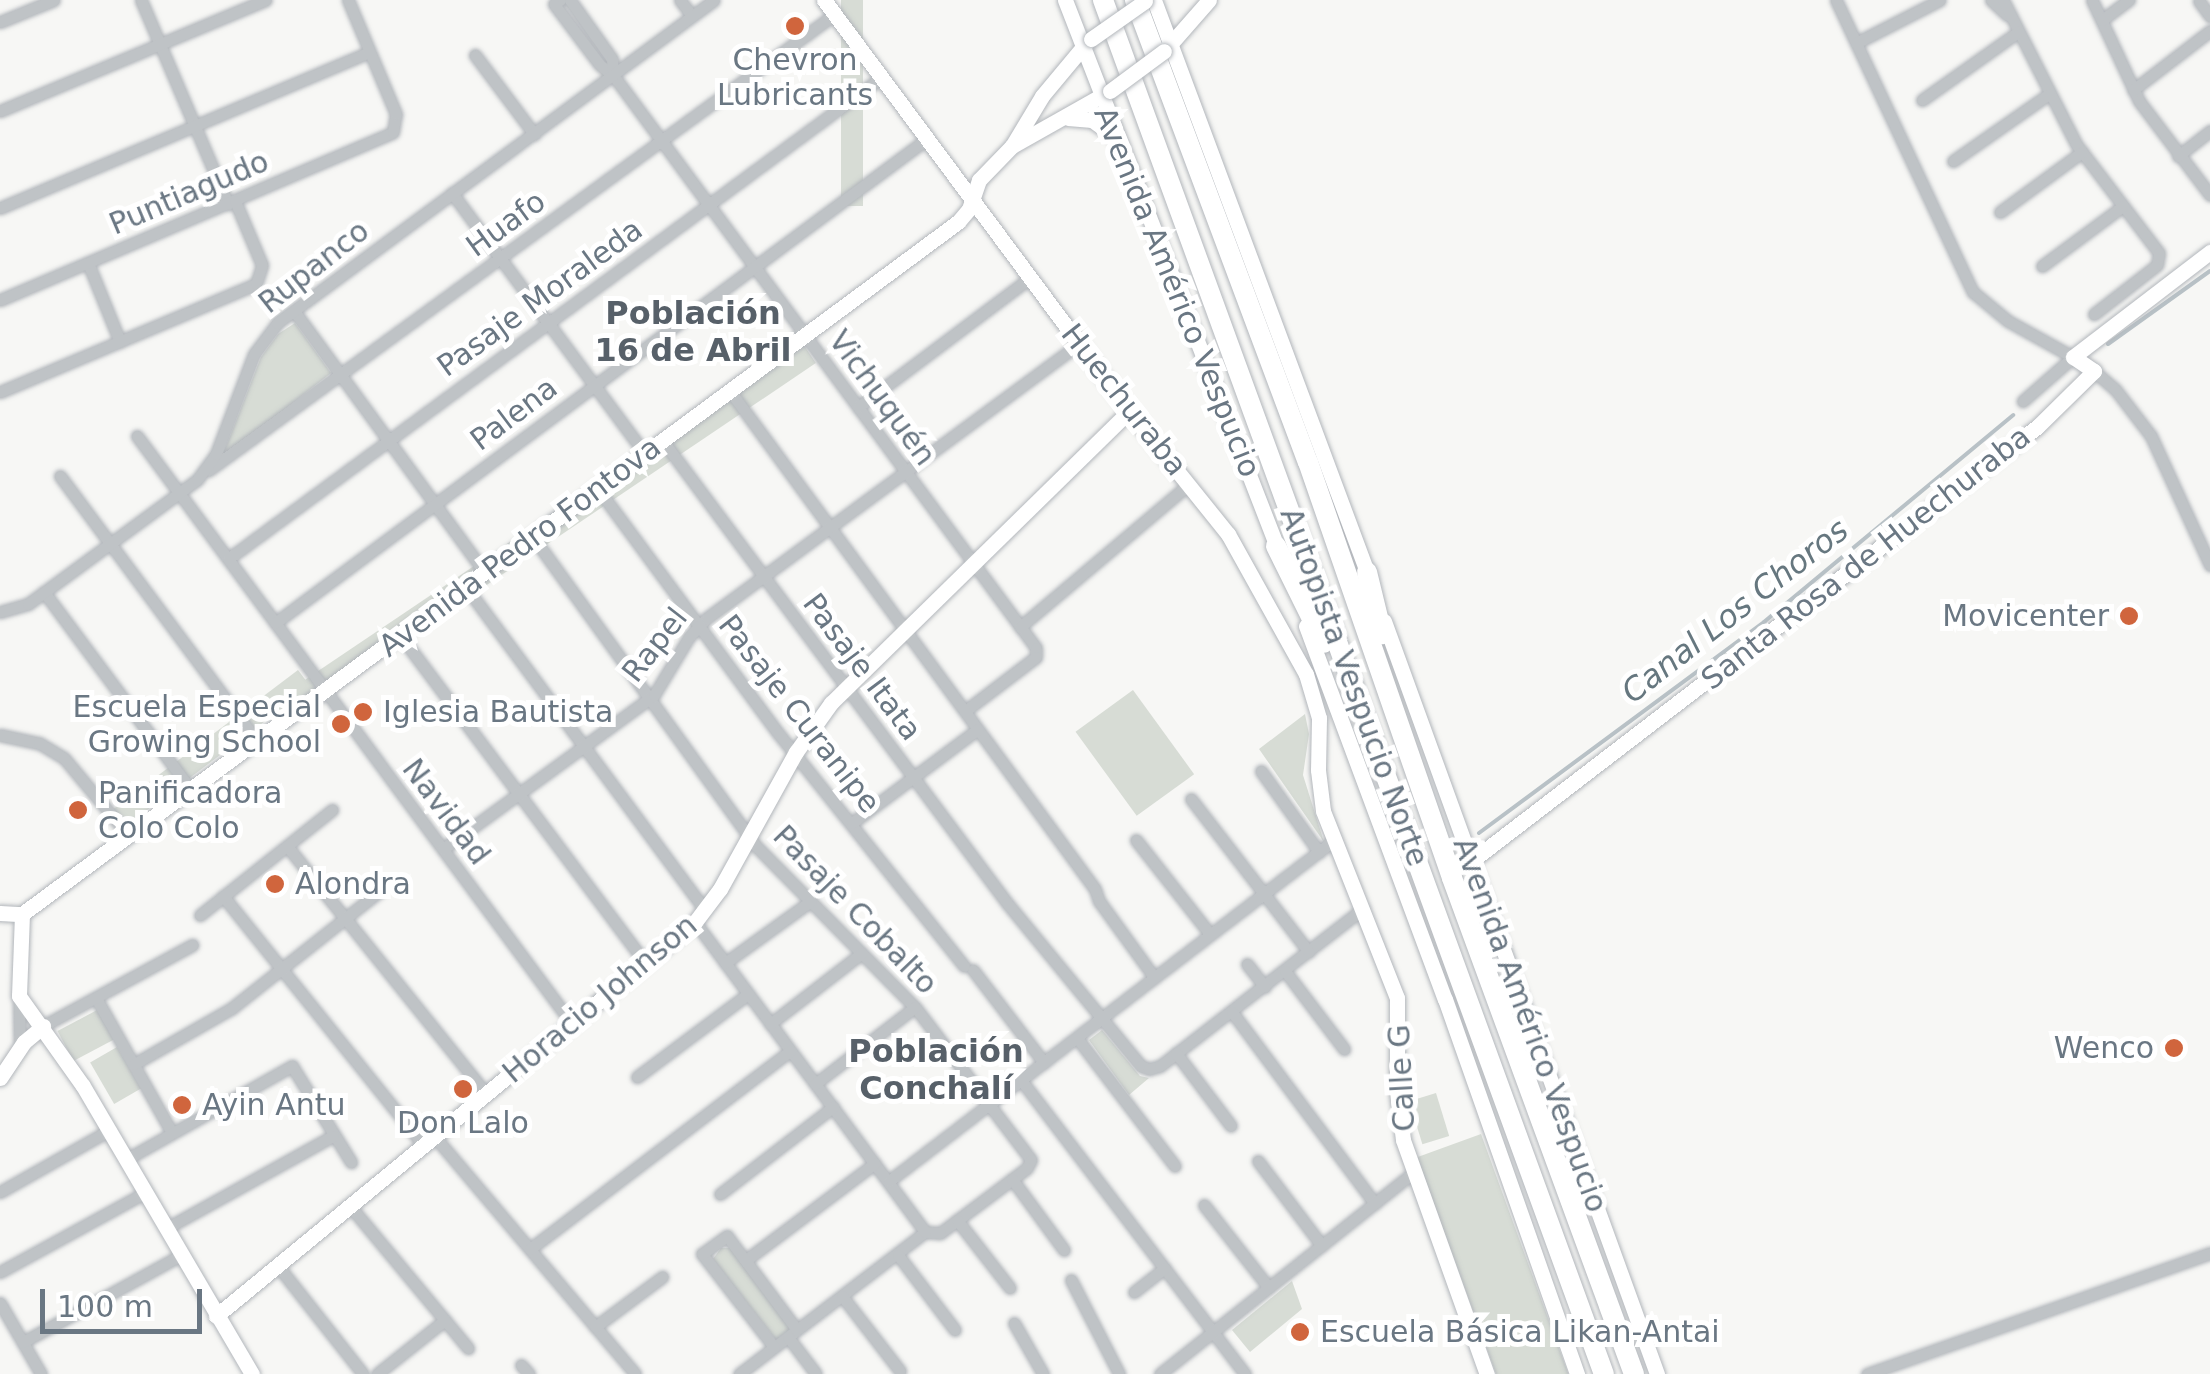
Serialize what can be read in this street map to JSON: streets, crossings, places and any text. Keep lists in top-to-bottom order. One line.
{"streets":{"highway":["Autopista Vespucio Norte"],"main road":["Avenida Américo Vespucio","Huechuraba","Avenida Pedro Fontova","Santa Rosa de Huechuraba","Horacio Johnson","Calle G"],"street":["Puntiagudo","Huafo","Rupanco","Pasaje Moraleda","Vichuquén","Palena","Rapel","Pasaje Itata","Pasaje Curanipe","Navidad","Pasaje Cobalto"]},"crossings":[["Huafo","Rupanco"],["Huafo","Vichuquén"],["Huafo","Huechuraba"],["Rupanco","Vichuquén"],["Rupanco","Navidad"],["Avenida Américo Vespucio","Avenida Pedro Fontova"],["Avenida Américo Vespucio","Santa Rosa de Huechuraba"],["Pasaje Moraleda","Vichuquén"],["Pasaje Moraleda","Huechuraba"],["Pasaje Moraleda","Navidad"],["Vichuquén","Palena"],["Vichuquén","Avenida Pedro Fontova"],["Vichuquén","Rapel"],["Vichuquén","Horacio Johnson"],["Huechuraba","Palena"],["Huechuraba","Avenida Pedro Fontova"],["Huechuraba","Rapel"],["Huechuraba","Horacio Johnson"],["Huechuraba","Calle G"],["Palena","Navidad"],["Avenida Pedro Fontova","Pasaje Itata"],["Avenida Pedro Fontova","Pasaje Curanipe"],["Avenida Pedro Fontova","Navidad"],["Avenida Pedro Fontova","Pasaje Cobalto"],["Rapel","Pasaje Itata"],["Rapel","Pasaje Curanipe"],["Rapel","Navidad"],["Rapel","Pasaje Cobalto"],["Pasaje Itata","Horacio Johnson"],["Pasaje Curanipe","Horacio Johnson"],["Navidad","Horacio Johnson"],["Pasaje Cobalto","Horacio Johnson"]],"districts":["Población 16 de Abril","Población Conchalí"],"water":["Canal Los Choros"],"places":["Chevron Lubricants","Movicenter","Iglesia Bautista","Escuela Especial Growing School","Panificadora Colo Colo","Alondra","Wenco","Don Lalo","Ayin Antu","Escuela Básica Likan-Antai"],"scale_bar":"100 m"}
